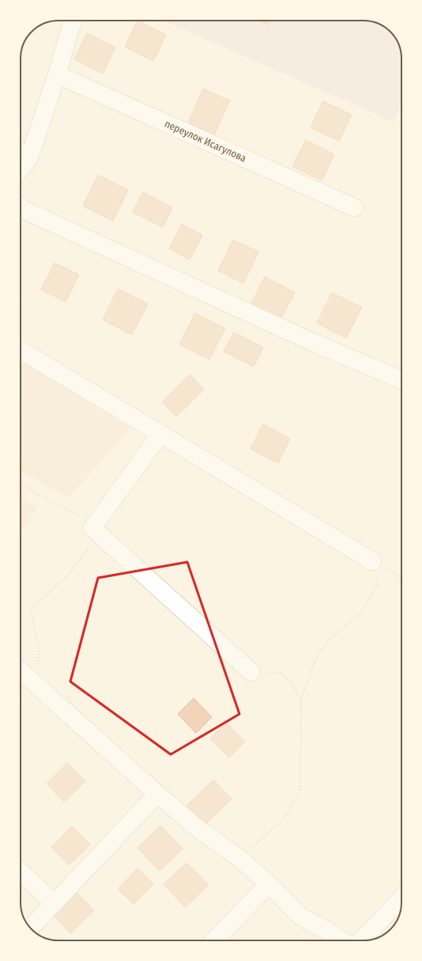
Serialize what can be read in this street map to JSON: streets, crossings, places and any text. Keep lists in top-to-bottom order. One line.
{"streets":{"street":["переулок Исагулова"]}}
